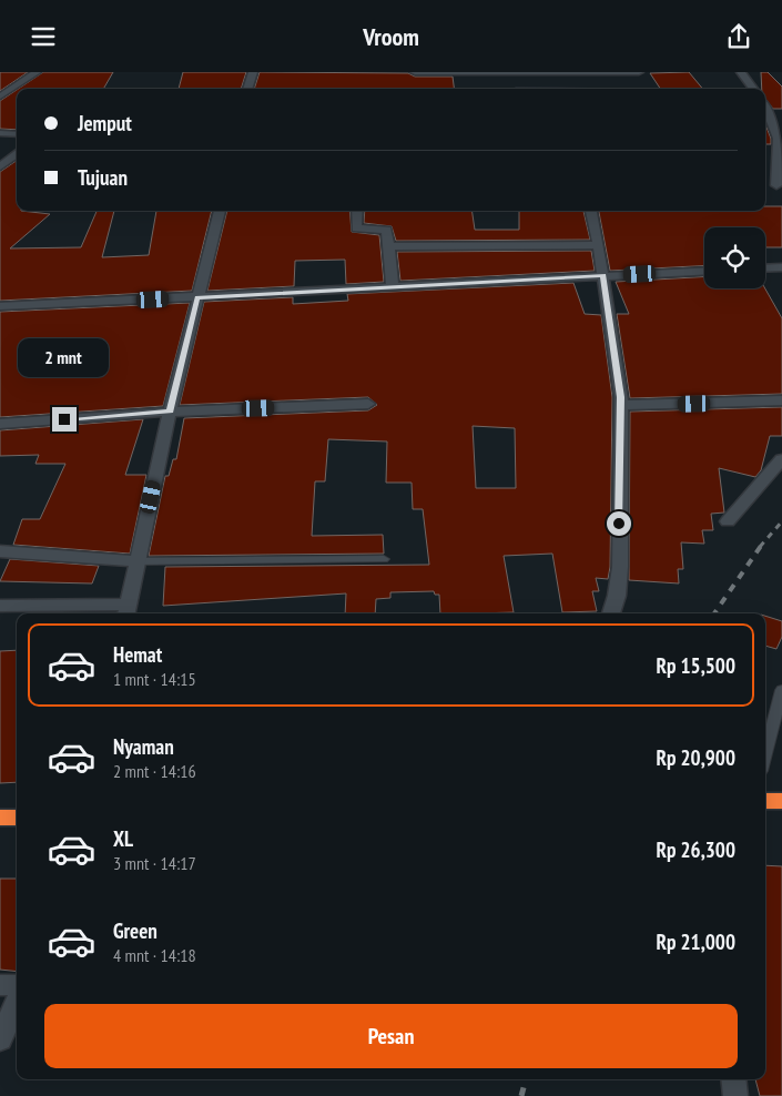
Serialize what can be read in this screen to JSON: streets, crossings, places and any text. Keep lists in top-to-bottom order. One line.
{"page":{"header":"Vroom","banner":["Jemput","Tujuan"],"bubble":"2 mnt","list":[{"name":"Hemat","note":"1 mnt · 14:15","value":"Rp 15,500"},{"name":"Nyaman","note":"2 mnt · 14:16","value":"Rp 20,900"},{"name":"XL","note":"3 mnt · 14:17","value":"Rp 26,300"},{"name":"Green","note":"4 mnt · 14:18","value":"Rp 21,000"}],"buttons":"Pesan"}}
